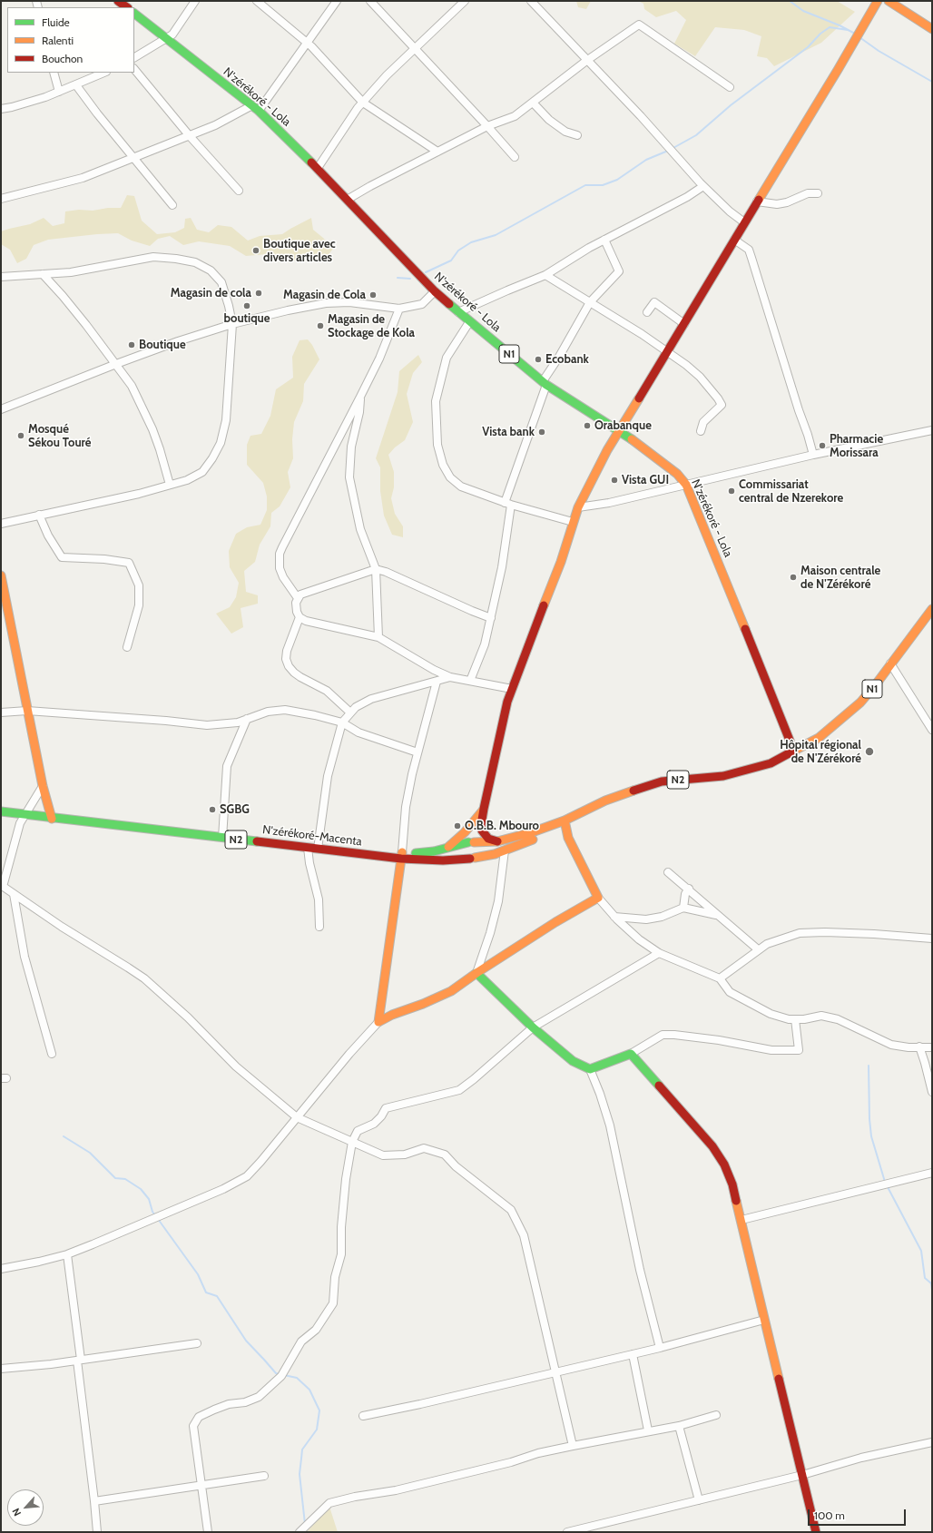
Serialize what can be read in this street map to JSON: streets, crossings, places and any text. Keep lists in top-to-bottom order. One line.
{"streets":{"main road":["N'zérékoré - Lola","N1","N2","N'zérékoré-Macenta"]},"crossings":[["N'zérékoré - Lola","N1"],["N'zérékoré - Lola","N2"],["N1","N2"],["N2","N'zérékoré-Macenta"]],"places":["Boutique avec divers articles","Magasin de cola","Magasin de Cola","boutique","Magasin de Stockage de Kola","Boutique","Ecobank","Orabanque","Vista bank","Mosqué Sékou Touré","Pharmacie Morissara","Vista GUI","Commissariat central de Nzerekore","Maison centrale de N'Zérékoré","Hôpital régional de N'Zérékoré","SGBG","O.B.B. Mbouro"],"legend":["Fluide","Ralenti","Bouchon"],"scale_bar":"100 m","north":"bottom left"}
